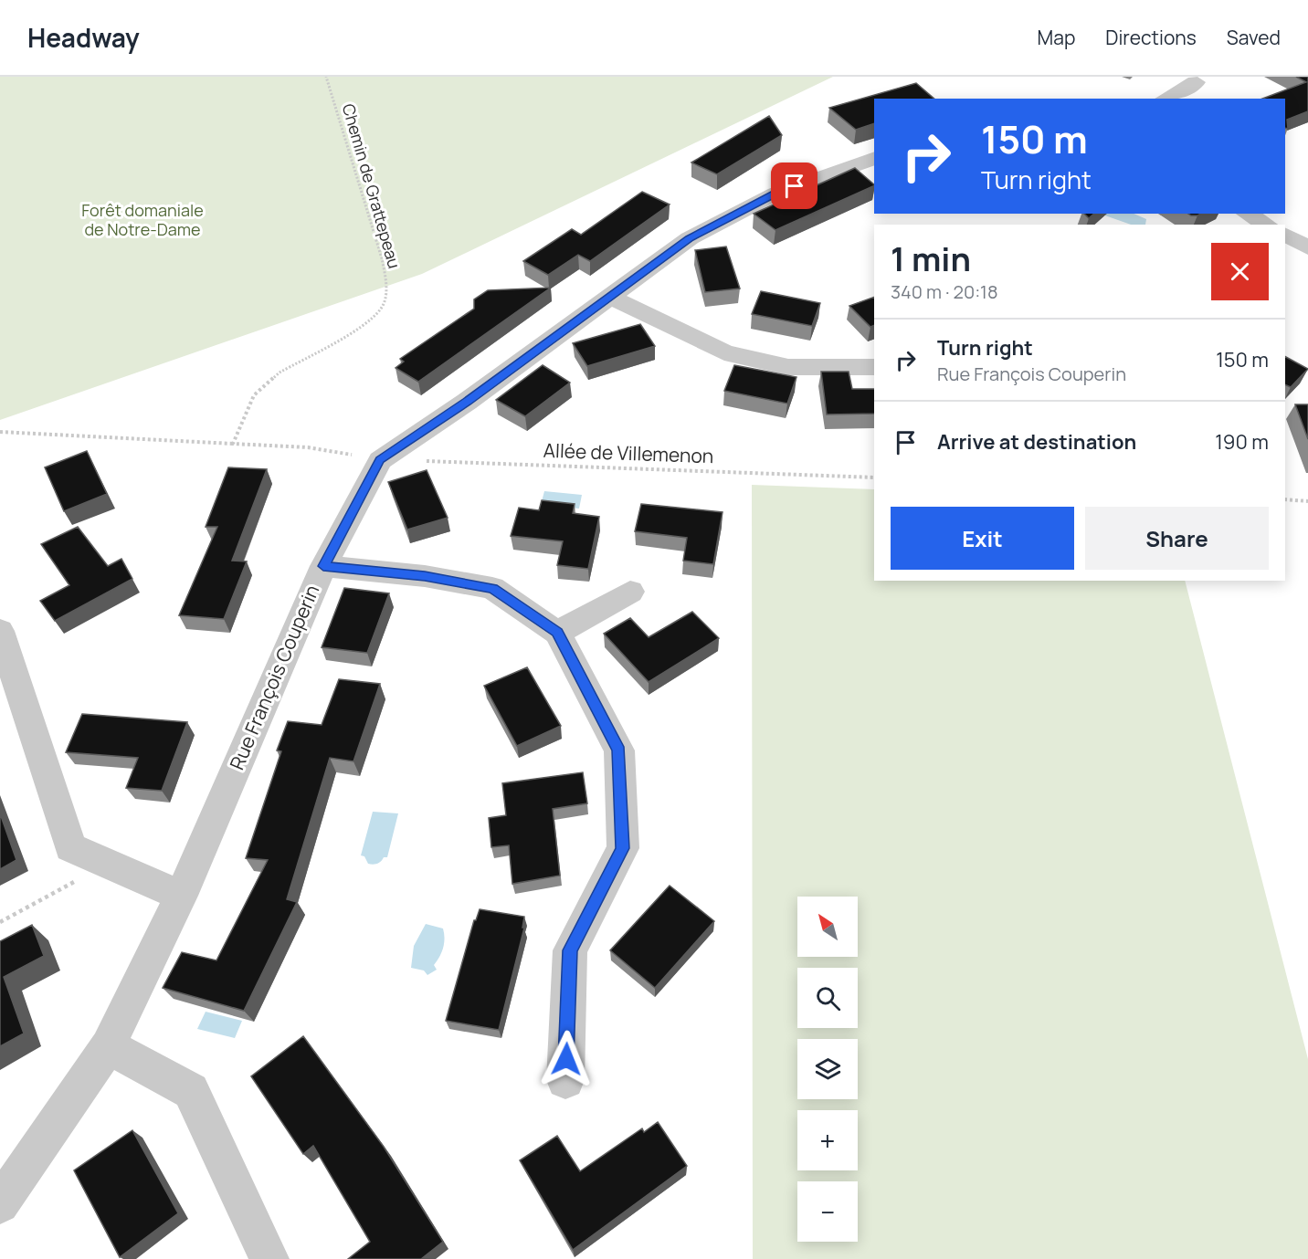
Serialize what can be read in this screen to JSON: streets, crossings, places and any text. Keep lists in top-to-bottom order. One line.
{"streets":{"street":["Rue François Couperin"],"path":["Chemin de Grattepeau","Allée de Villemenon"]},"crossings":[["Allée de Villemenon","Rue François Couperin"]],"parks":["Forêt domaniale de Notre-Dame"],"north":"top left","page":{"header":"Headway","nav":["Map","Directions","Saved"],"turn":["150 m","Turn right"],"heading":["1 min","340 m · 20:18"],"list":[{"name":"Turn right","note":"Rue François Couperin","value":"150 m"},{"name":"Arrive at destination","value":"190 m"}],"buttons":["Exit","Share"],"map_buttons":["+","−"]}}
